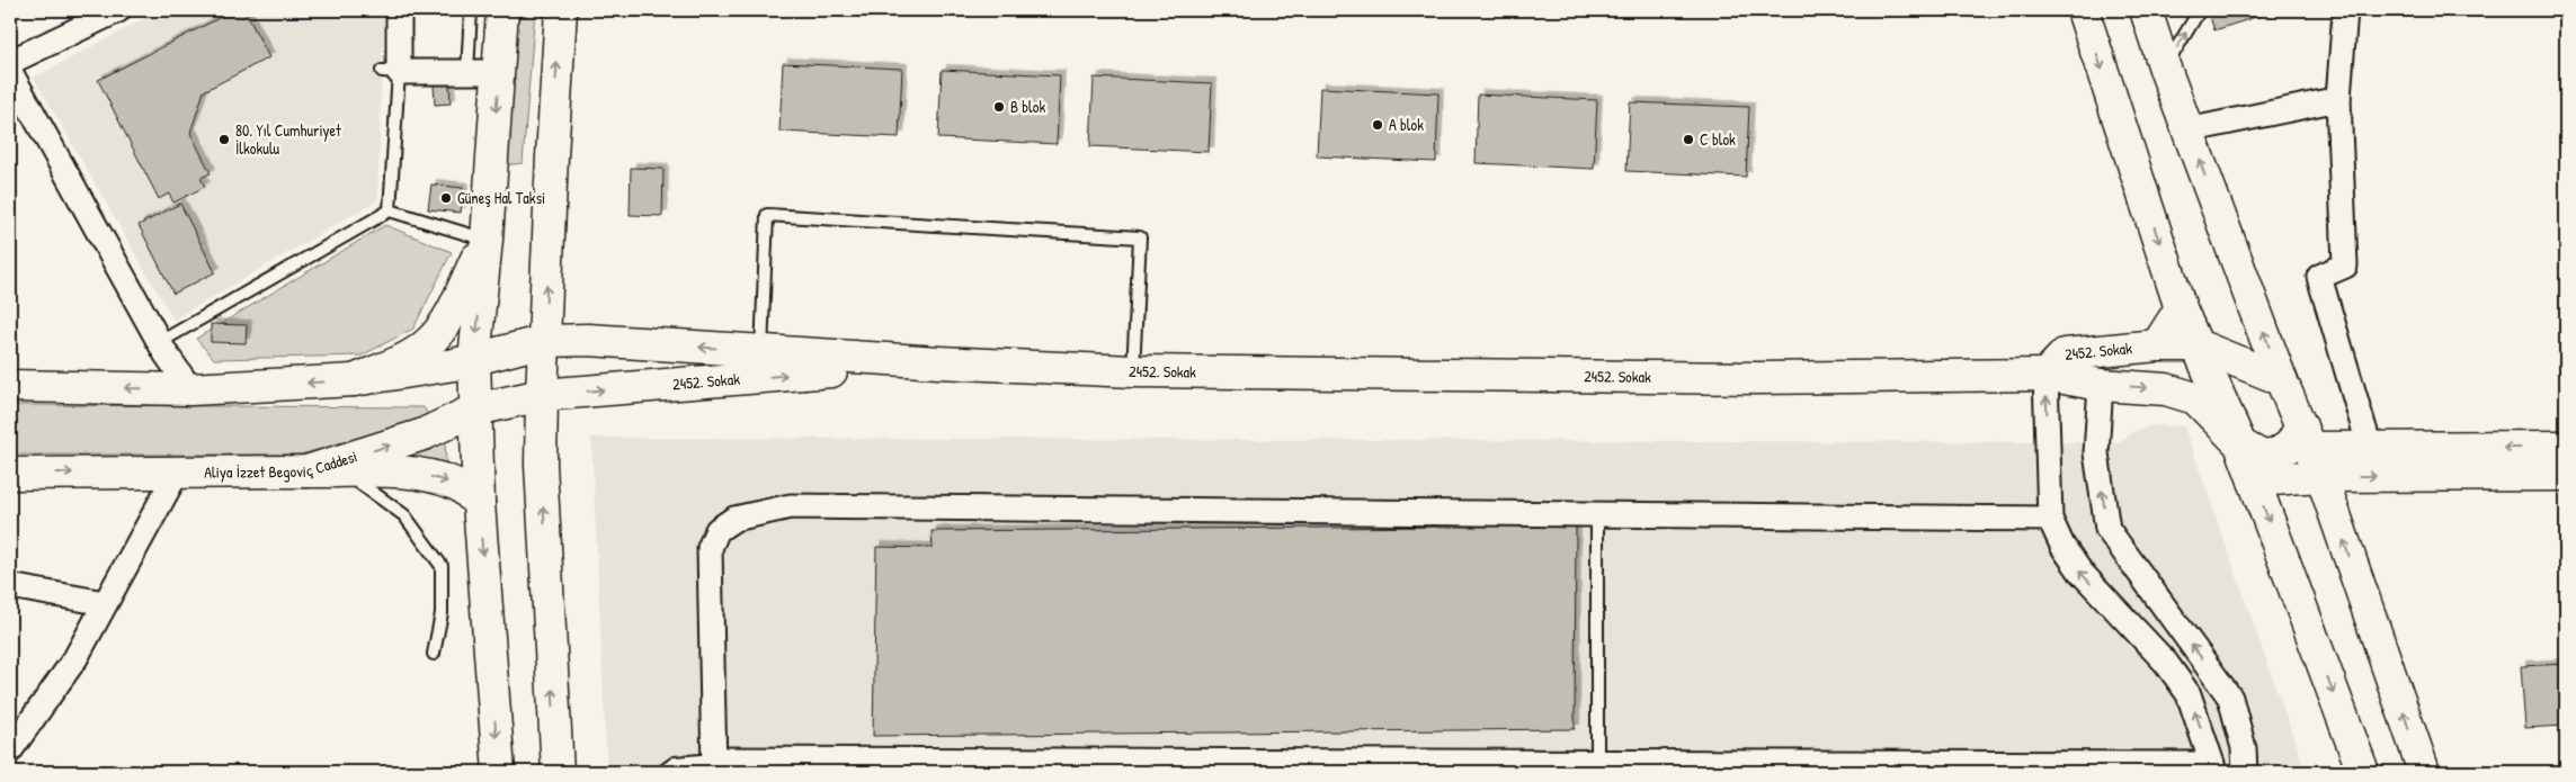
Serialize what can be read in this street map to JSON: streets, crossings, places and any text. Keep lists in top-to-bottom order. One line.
{"streets":{"main road":["2452. Sokak","Aliya İzzet Begoviç Caddesi"]},"crossings":[["2452. Sokak","Aliya İzzet Begoviç Caddesi"]],"places":["B blok","A blok","80. Yıl Cumhuriyet İlkokulu","C blok","Güneş Hal Taksi"]}
